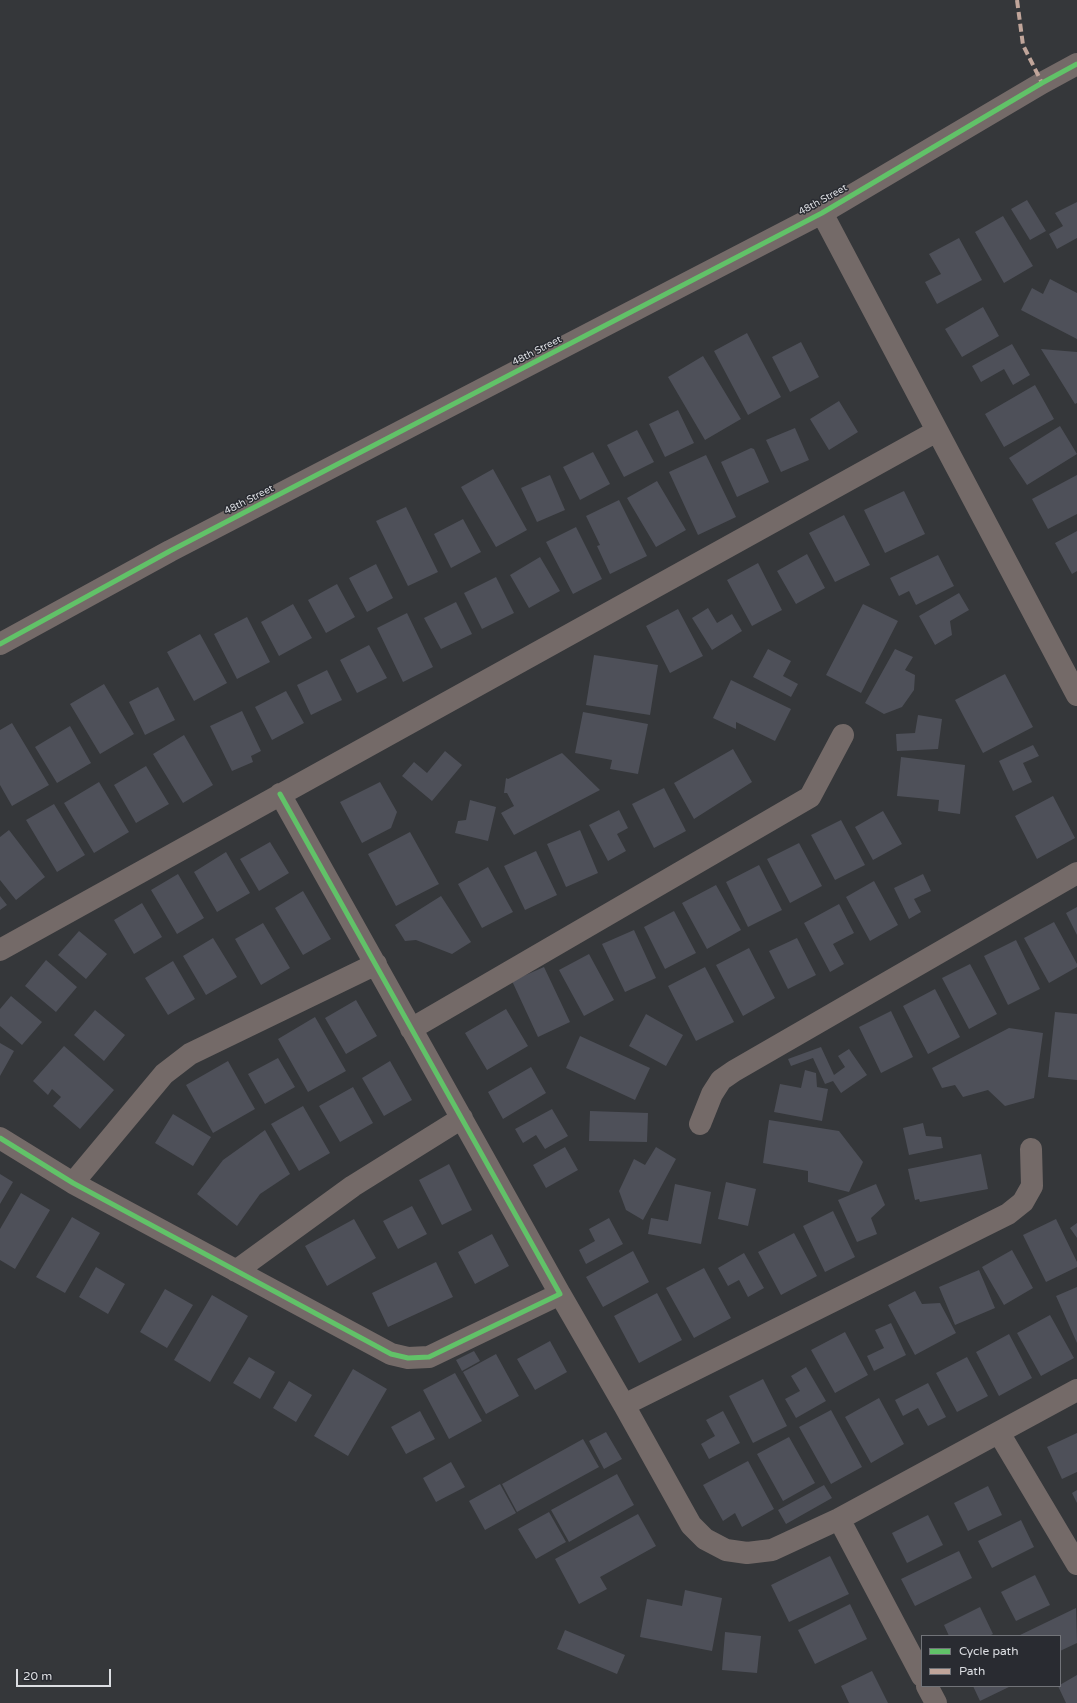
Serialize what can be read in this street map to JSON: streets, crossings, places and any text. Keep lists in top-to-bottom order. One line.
{"streets":{"street":["48th Street"]},"legend":["Cycle path","Path"],"scale_bar":"20 m"}
